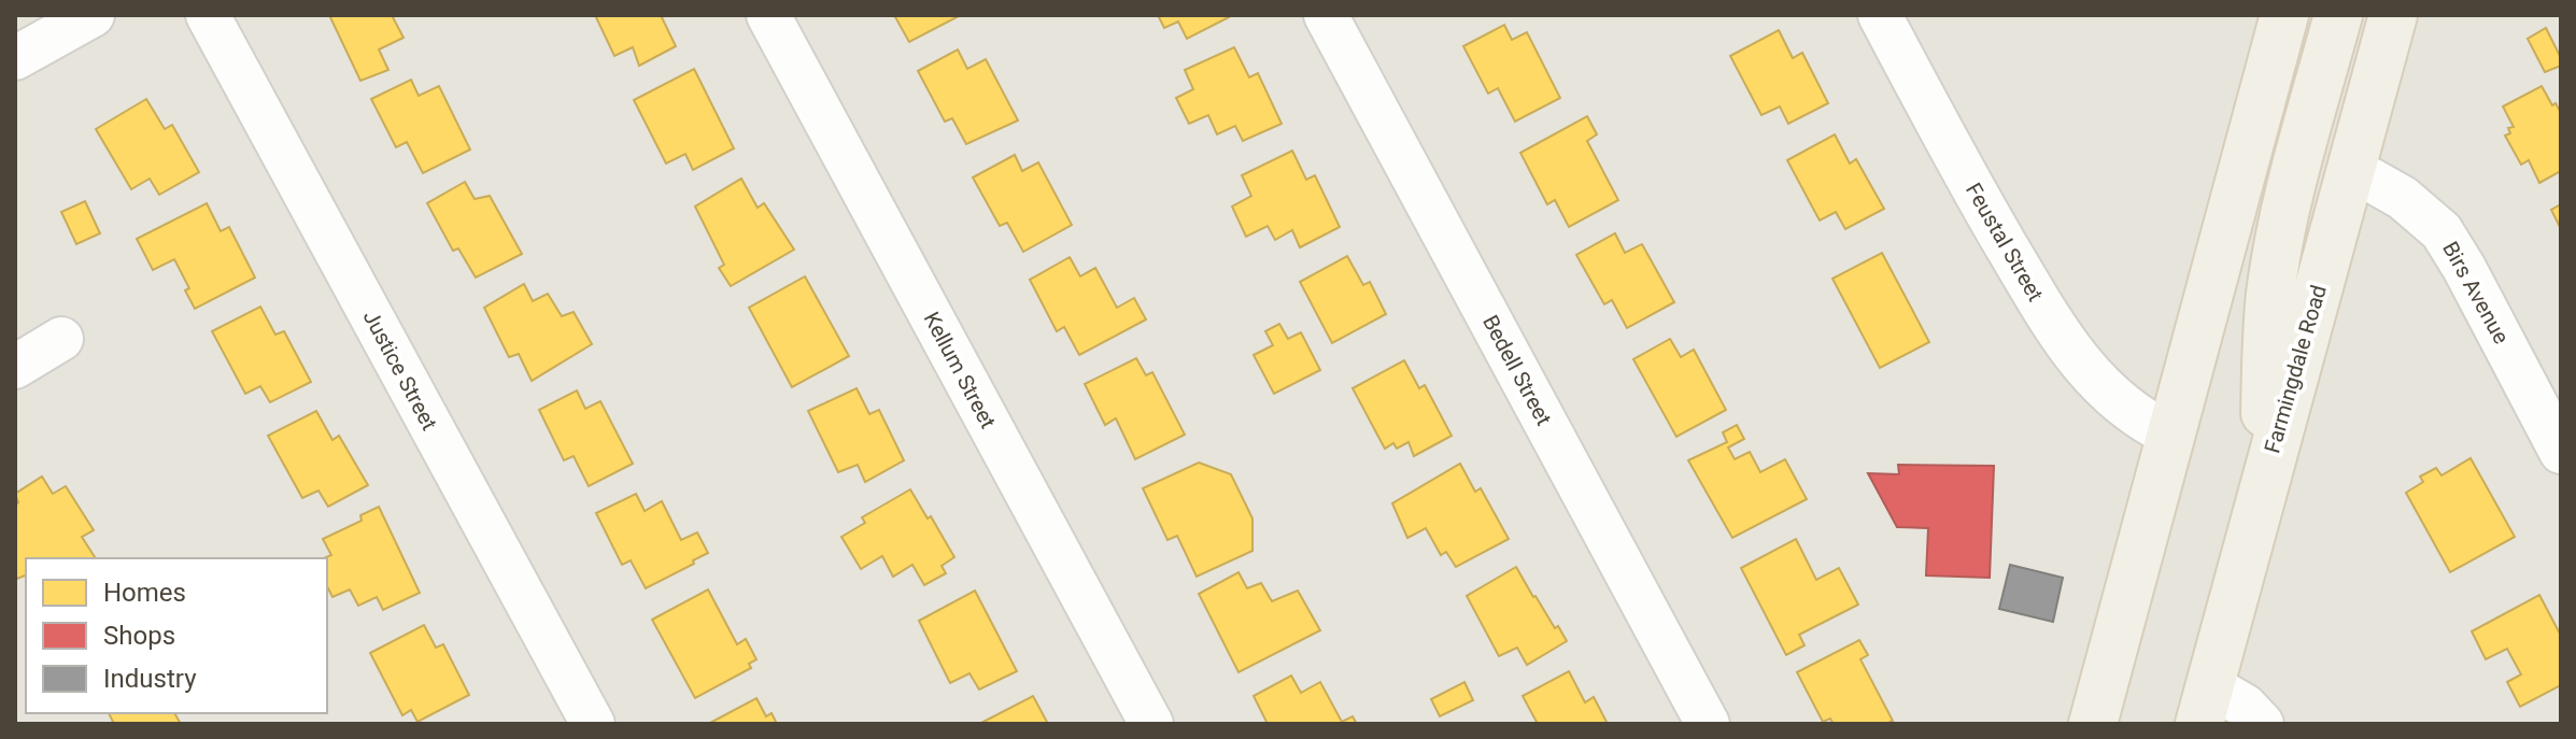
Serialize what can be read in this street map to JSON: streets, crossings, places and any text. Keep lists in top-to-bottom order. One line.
{"streets":{"main road":["Farmingdale Road"],"street":["Feustal Street","Birs Avenue","Justice Street","Kellum Street","Bedell Street"]},"crossings":[["Birs Avenue","Farmingdale Road"]],"legend":["Homes","Shops","Industry"]}
